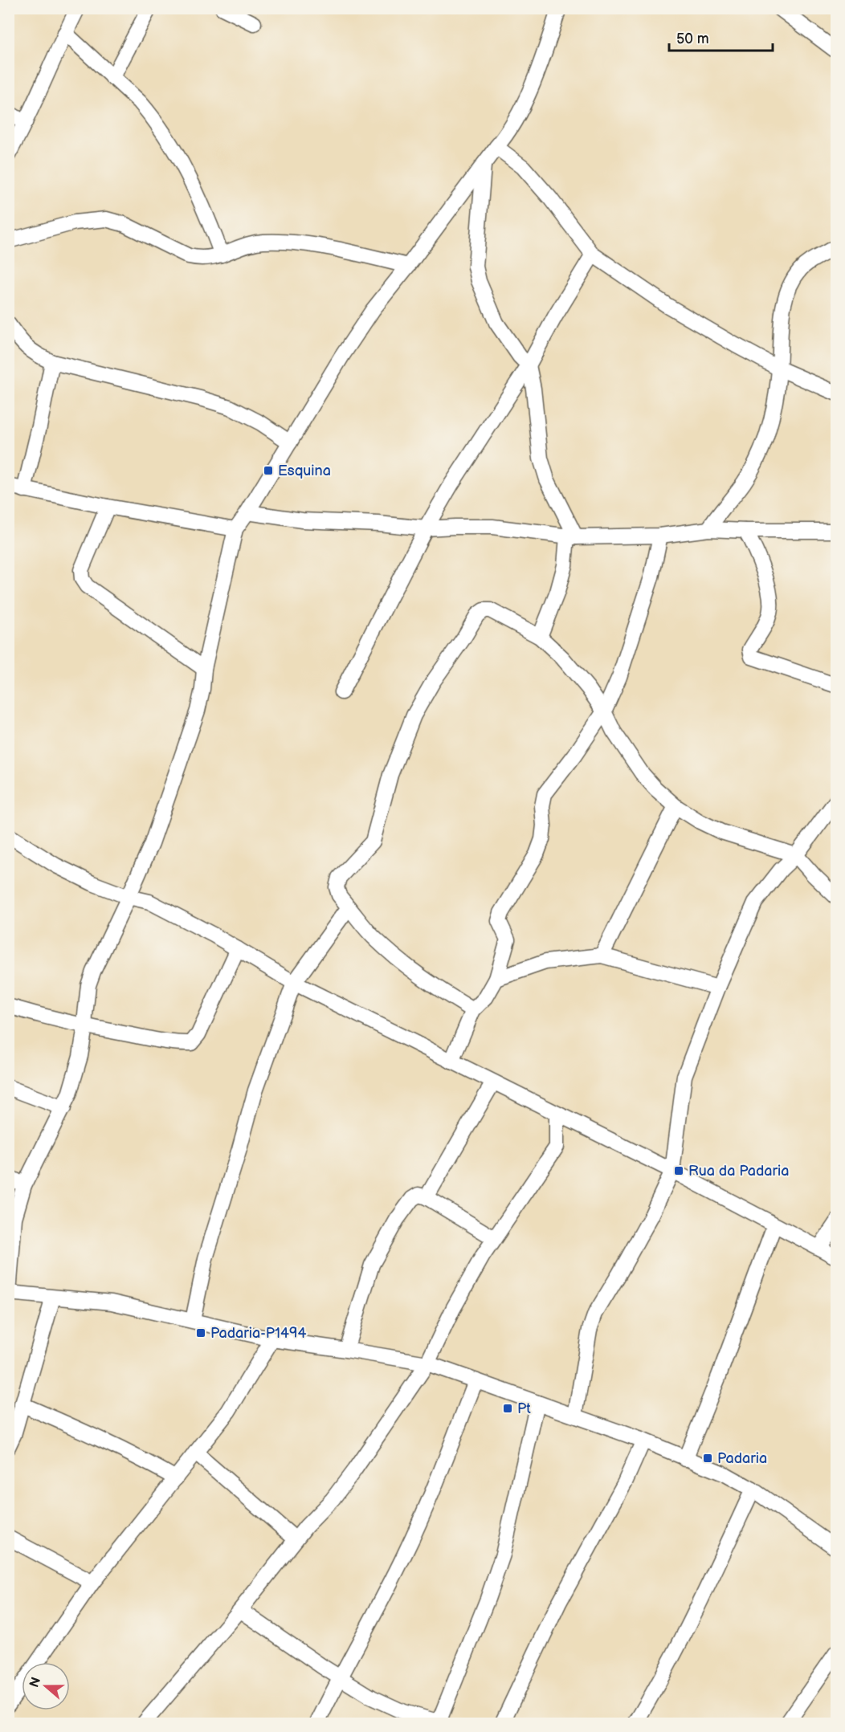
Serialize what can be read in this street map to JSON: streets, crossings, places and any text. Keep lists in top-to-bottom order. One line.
{"places":{"transit":["Esquina","Rua da Padaria","Padaria-P1494","Pt","Padaria"]},"scale_bar":"50 m","north":"left"}
